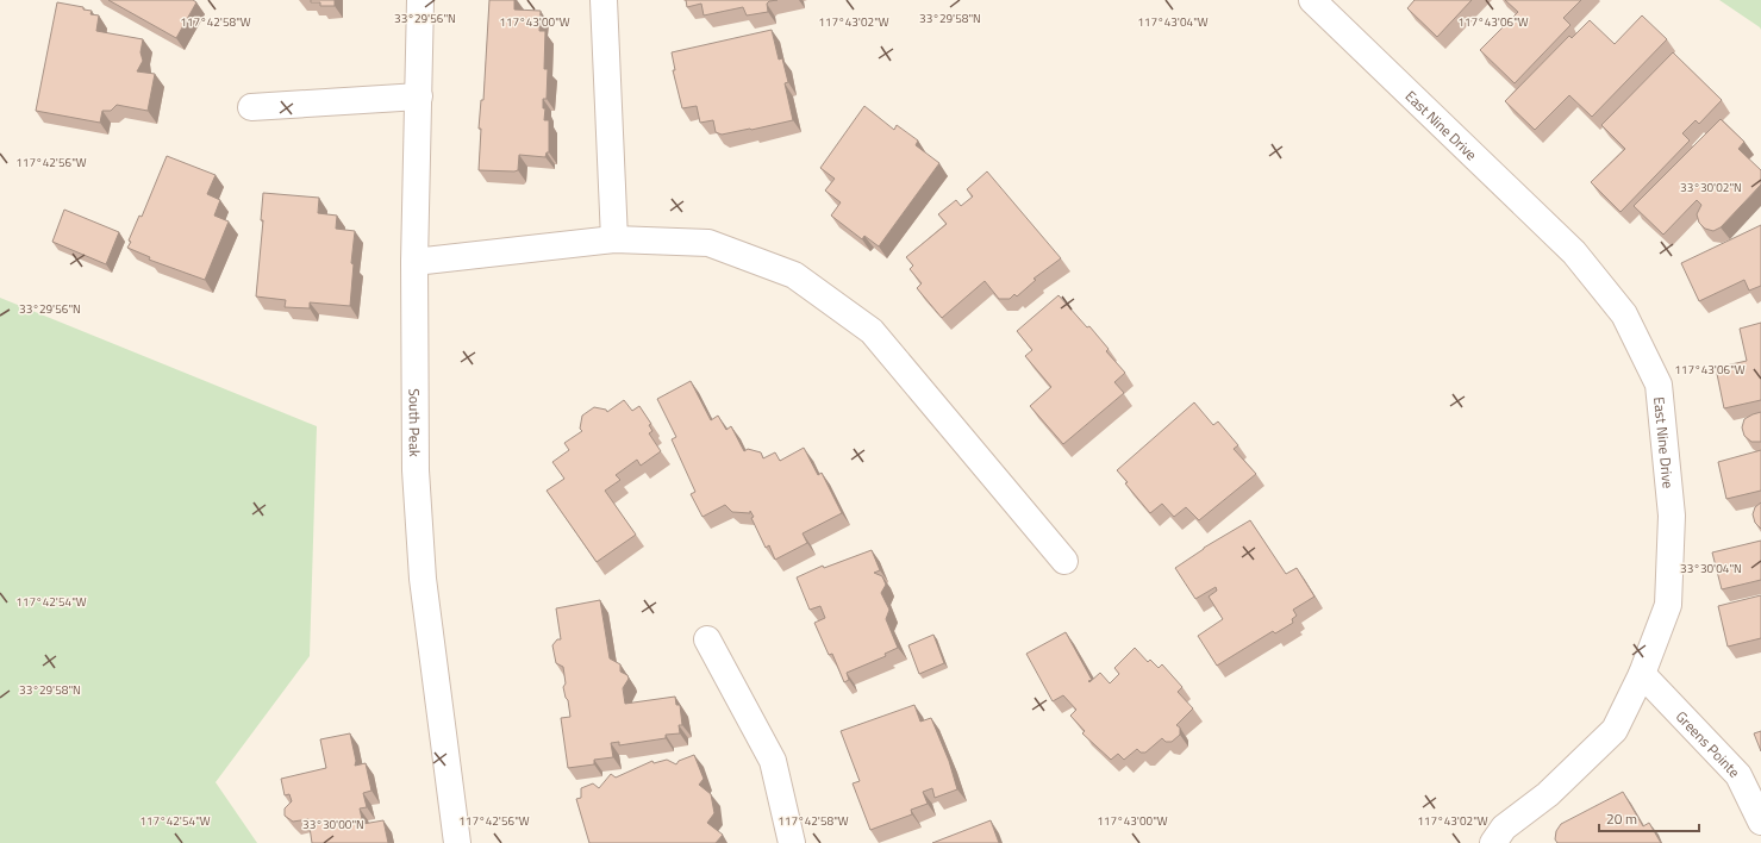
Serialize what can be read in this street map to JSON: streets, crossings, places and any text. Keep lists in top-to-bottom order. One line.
{"streets":{"street":["East Nine Drive","South Peak","Greens Pointe"]},"crossings":[["East Nine Drive","Greens Pointe"]],"scale_bar":"20 m","coordinates":["33°29'58\"N","33°29'56\"N","117°42'58\"W","117°43'00\"W","117°43'02\"W","117°43'04\"W","117°43'06\"W","117°42'56\"W","33°30'02\"N","33°30'04\"N","117°42'54\"W","33°30'00\"N"]}
